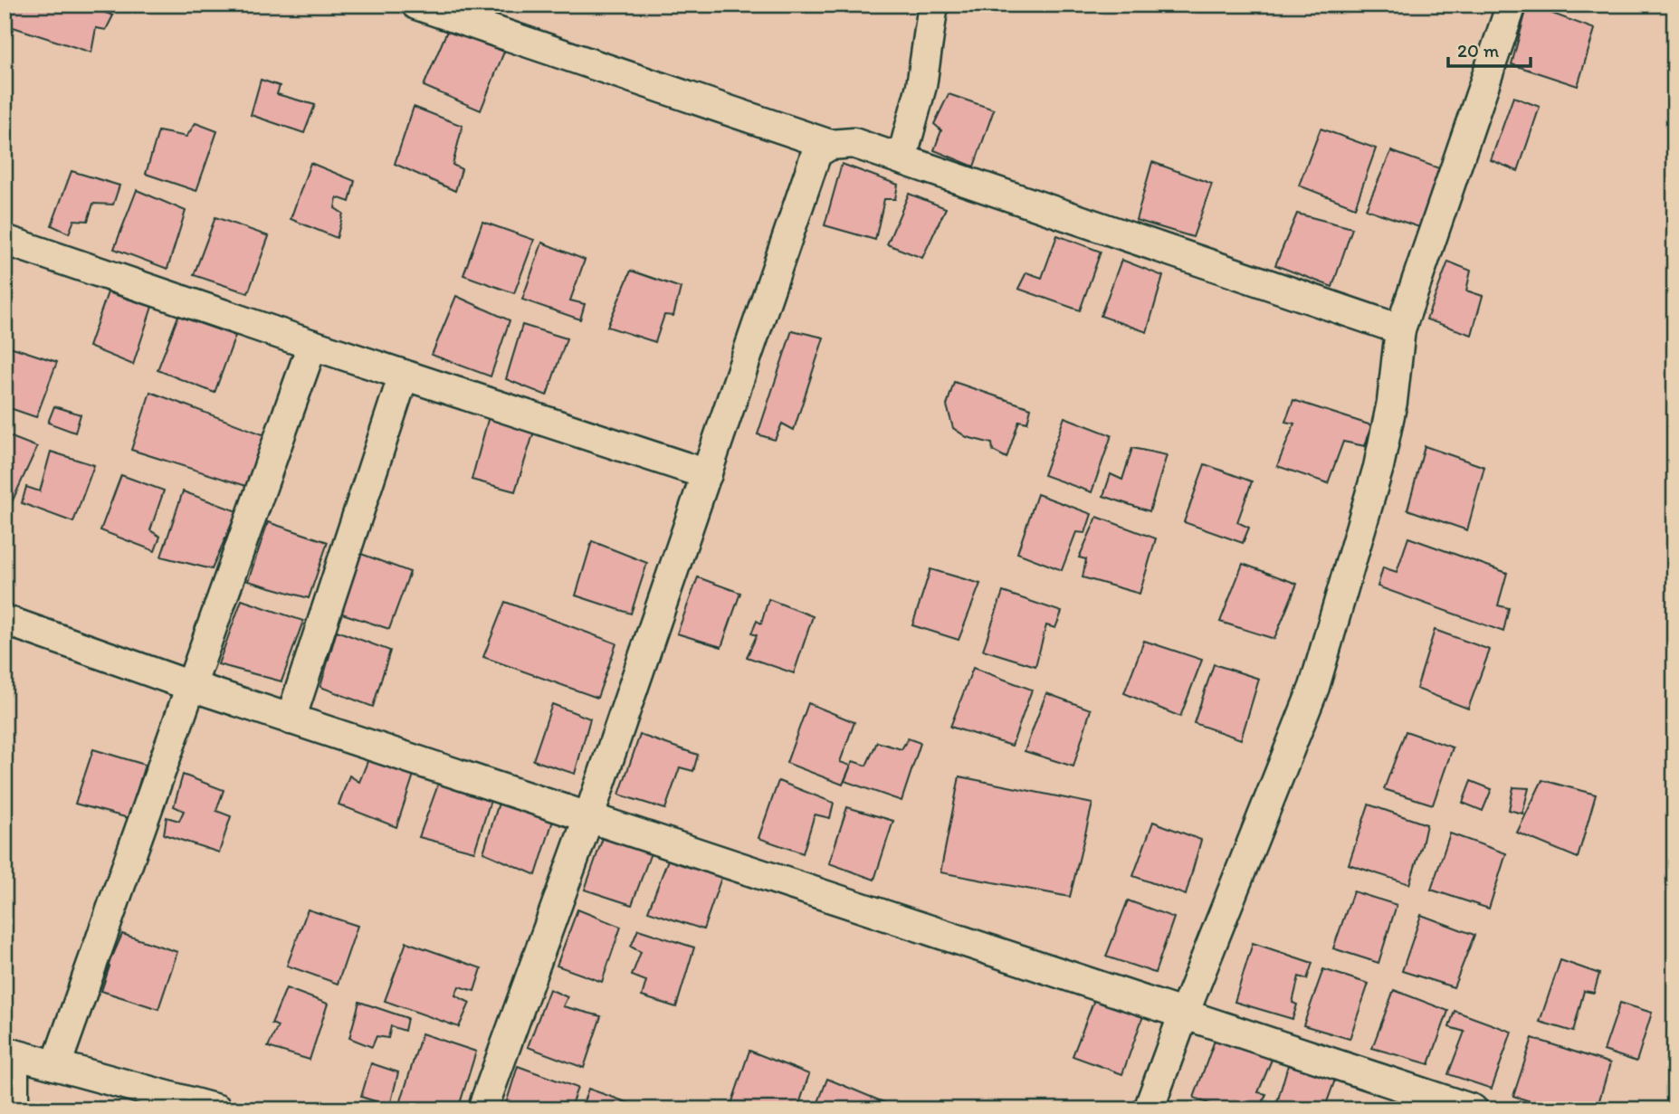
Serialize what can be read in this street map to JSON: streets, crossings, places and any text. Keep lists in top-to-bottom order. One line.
{"scale_bar":"20 m"}
